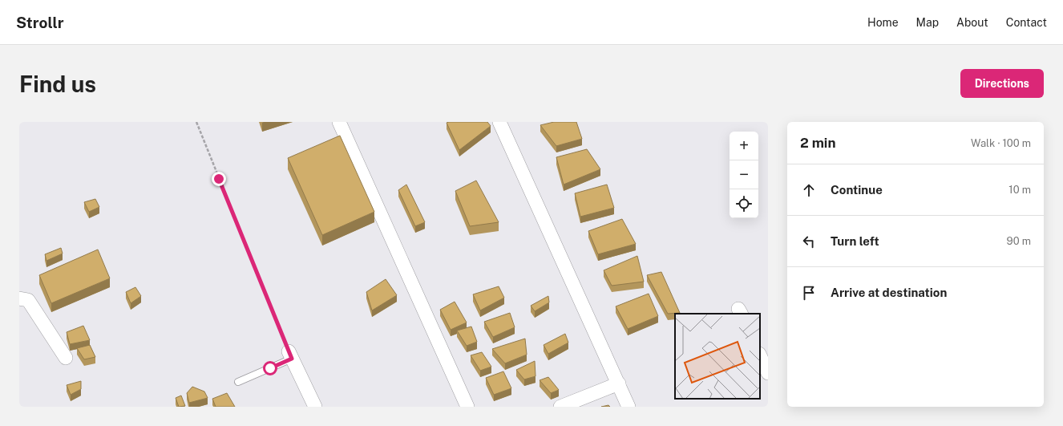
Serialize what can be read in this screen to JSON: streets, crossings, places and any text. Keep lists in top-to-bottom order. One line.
{"page":{"header":"Strollr","nav":["Home","Map","About","Contact"],"buttons":"Directions","title":"Find us","heading":["2 min","Walk · 100 m"],"map_buttons":["+","−"],"list":[["Continue","10 m"],["Turn left","90 m"],"Arrive at destination"]}}
